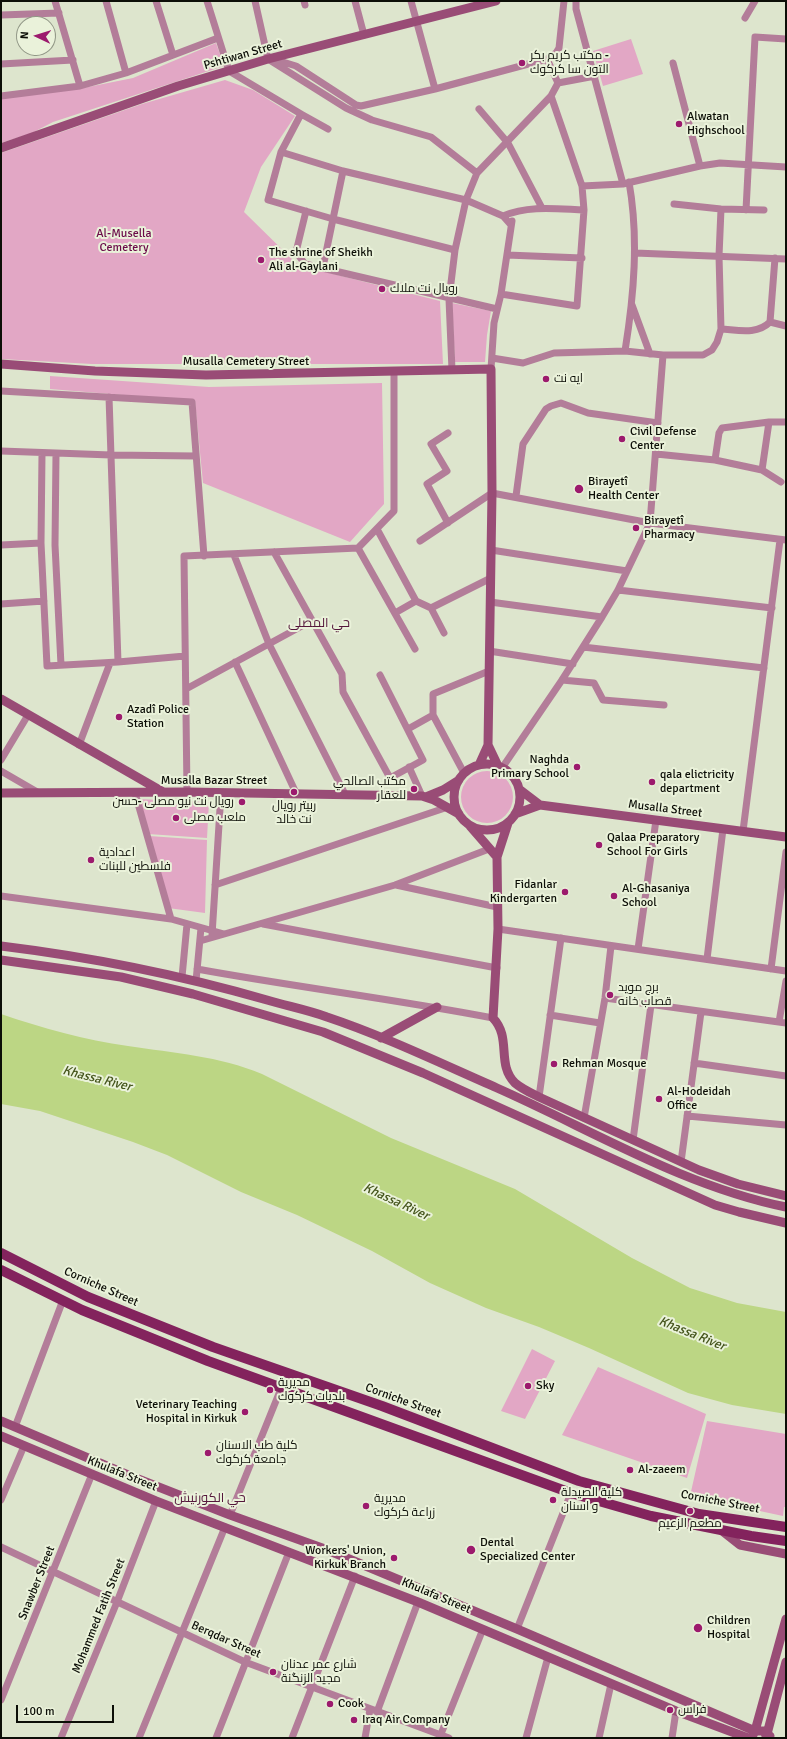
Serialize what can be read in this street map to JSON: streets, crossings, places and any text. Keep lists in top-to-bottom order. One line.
{"streets":{"main road":["Corniche Street"],"street":["Pshtiwan Street","Musalla Cemetery Street","Musalla Bazar Street","Musalla Street","Khulafa Street","Snawber Street","Mohammed Fatih Street","Berqdar Street"]},"crossings":[["Musalla Bazar Street","Musalla Street"],["Khulafa Street","Snawber Street"],["Khulafa Street","Mohammed Fatih Street"],["Snawber Street","Berqdar Street"],["Mohammed Fatih Street","Berqdar Street"]],"districts":["حي المصلى","حي الكورنيش"],"water":["Khassa River"],"parks":["Al-Musella Cemetery"],"places":["مكتب كريم بكر - التون سا كركوك","Alwatan Highschool","The shrine of Sheikh Ali al-Gaylani","رويال نت ملاك","ايه نت","Civil Defense Center","Birayetî Health Center","Birayetî Pharmacy","Azadî Police Station","Naghda Primary School","qala elictricity department","مكتب الصالحي للعقار","ربيتر رويال نت خالد","رويال نت نيو مصلى -حسن","ملعب مصلى","Qalaa Preparatory School For Girls","اعدادية فلسطين للبنات","Fidanlar Kindergarten","Al-Ghasaniya School","برج مويد قصاب خانه","Rehman Mosque","Al-Hodeidah Office","Sky","مديرية بلديات كركوك","Veterinary Teaching Hospital in Kirkuk","كلية طب الاسنان جامعة كركوك","Al-zaeem","كلية الصيدلة و اسنان","مديرية زراعة كركوك","مطعم الزعيم","Dental Specialized Center","Workers' Union, Kirkuk Branch","Children Hospital","شارع عمر عدنان مجيد الزنگنة","Cook","فراس","Iraq Air Company"],"scale_bar":"100 m","north":"left"}
